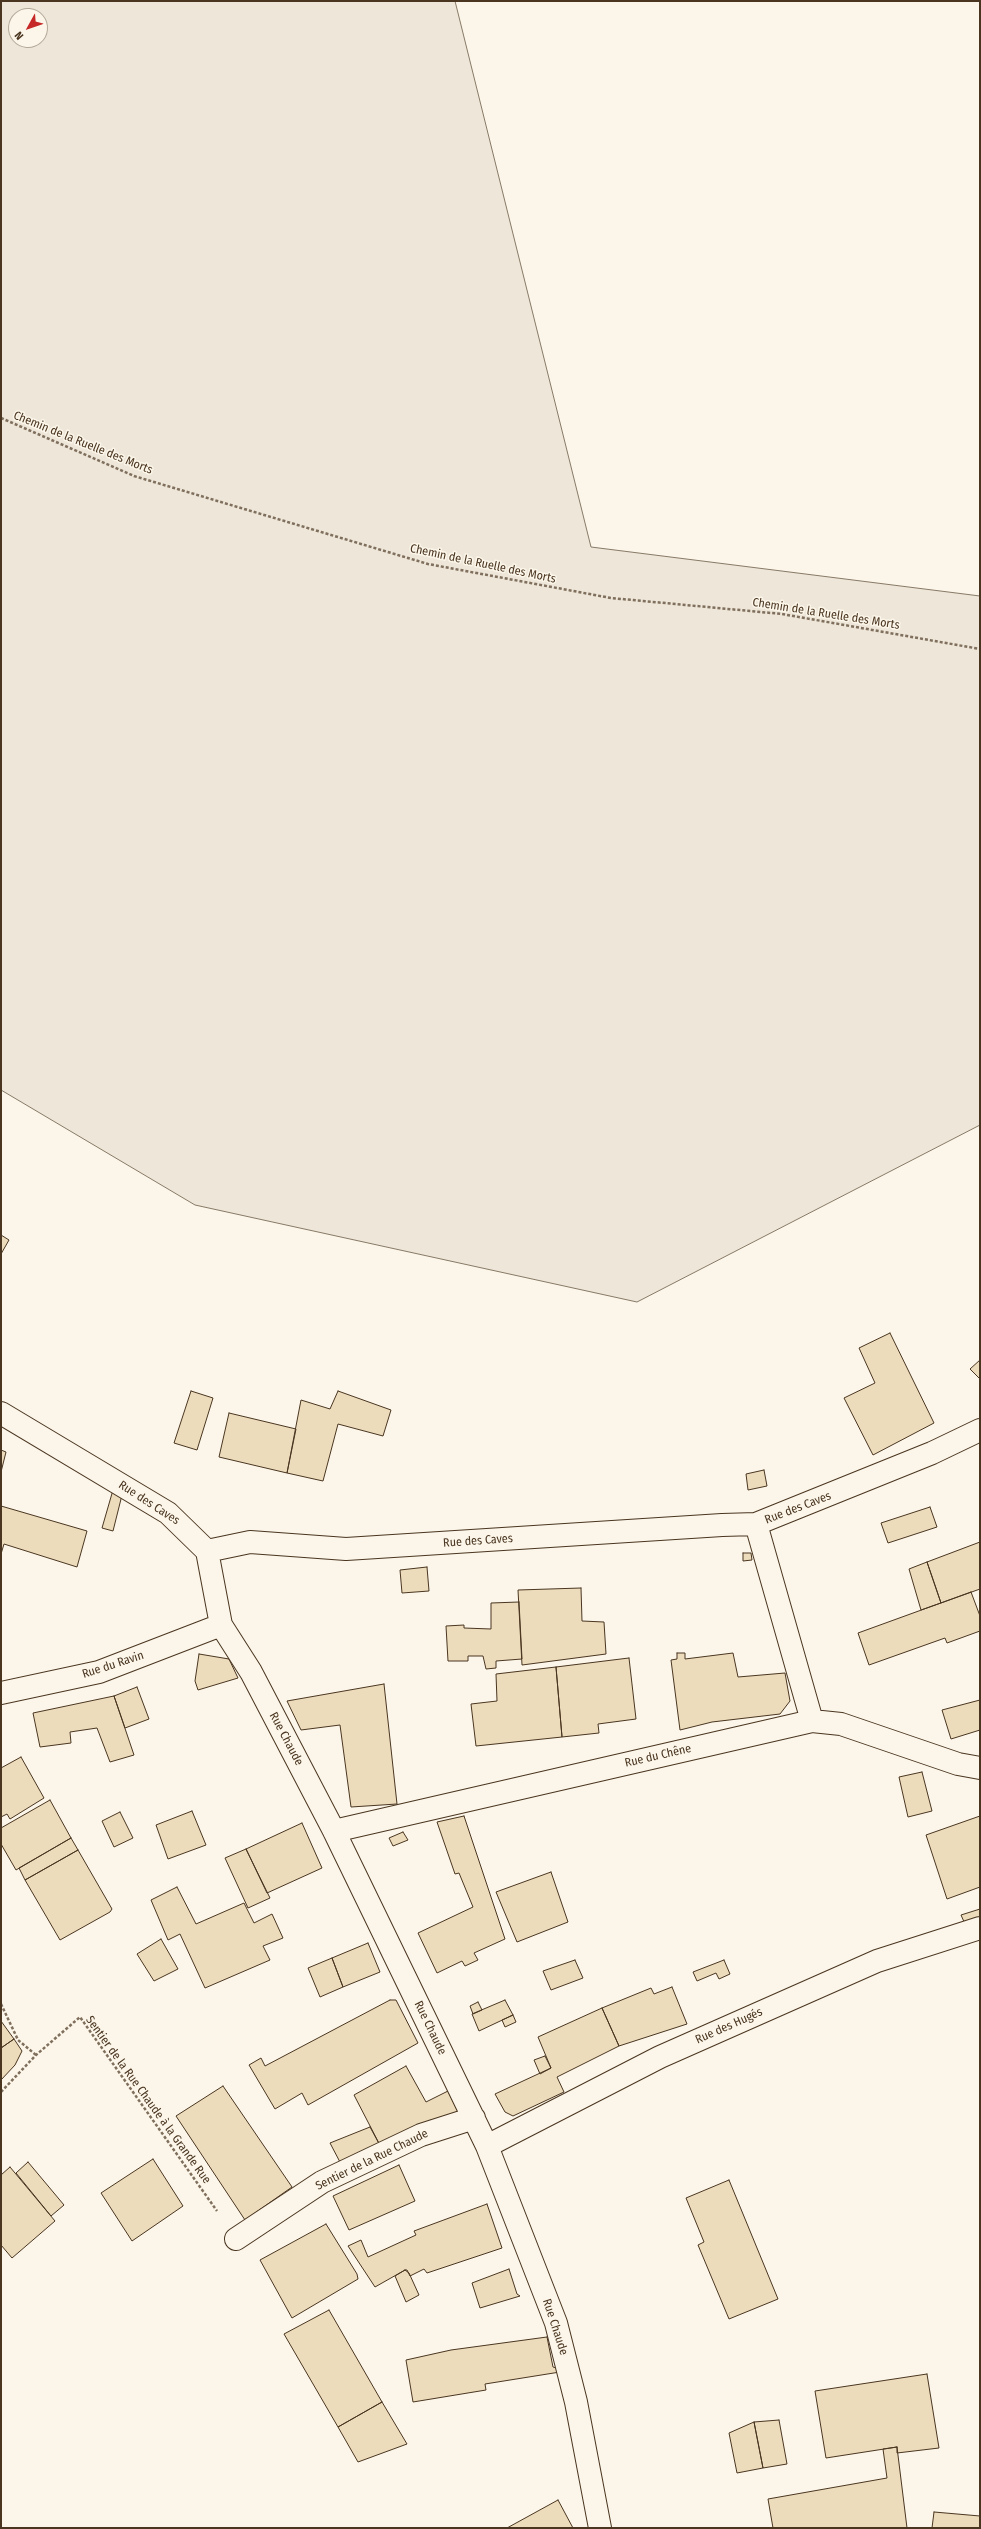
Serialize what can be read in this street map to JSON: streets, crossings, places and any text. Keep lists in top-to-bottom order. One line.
{"streets":{"street":["Rue des Caves","Rue du Ravin","Rue Chaude","Rue du Chêne","Rue des Hugés","Sentier de la Rue Chaude"],"path":["Chemin de la Ruelle des Morts","Sentier de la Rue Chaude à la Grande Rue"]},"crossings":[["Rue des Caves","Rue Chaude"],["Rue du Ravin","Rue Chaude"],["Rue Chaude","Rue du Chêne"],["Rue Chaude","Rue des Hugés"],["Rue Chaude","Sentier de la Rue Chaude"],["Sentier de la Rue Chaude à la Grande Rue","Sentier de la Rue Chaude"]],"north":"bottom left"}
